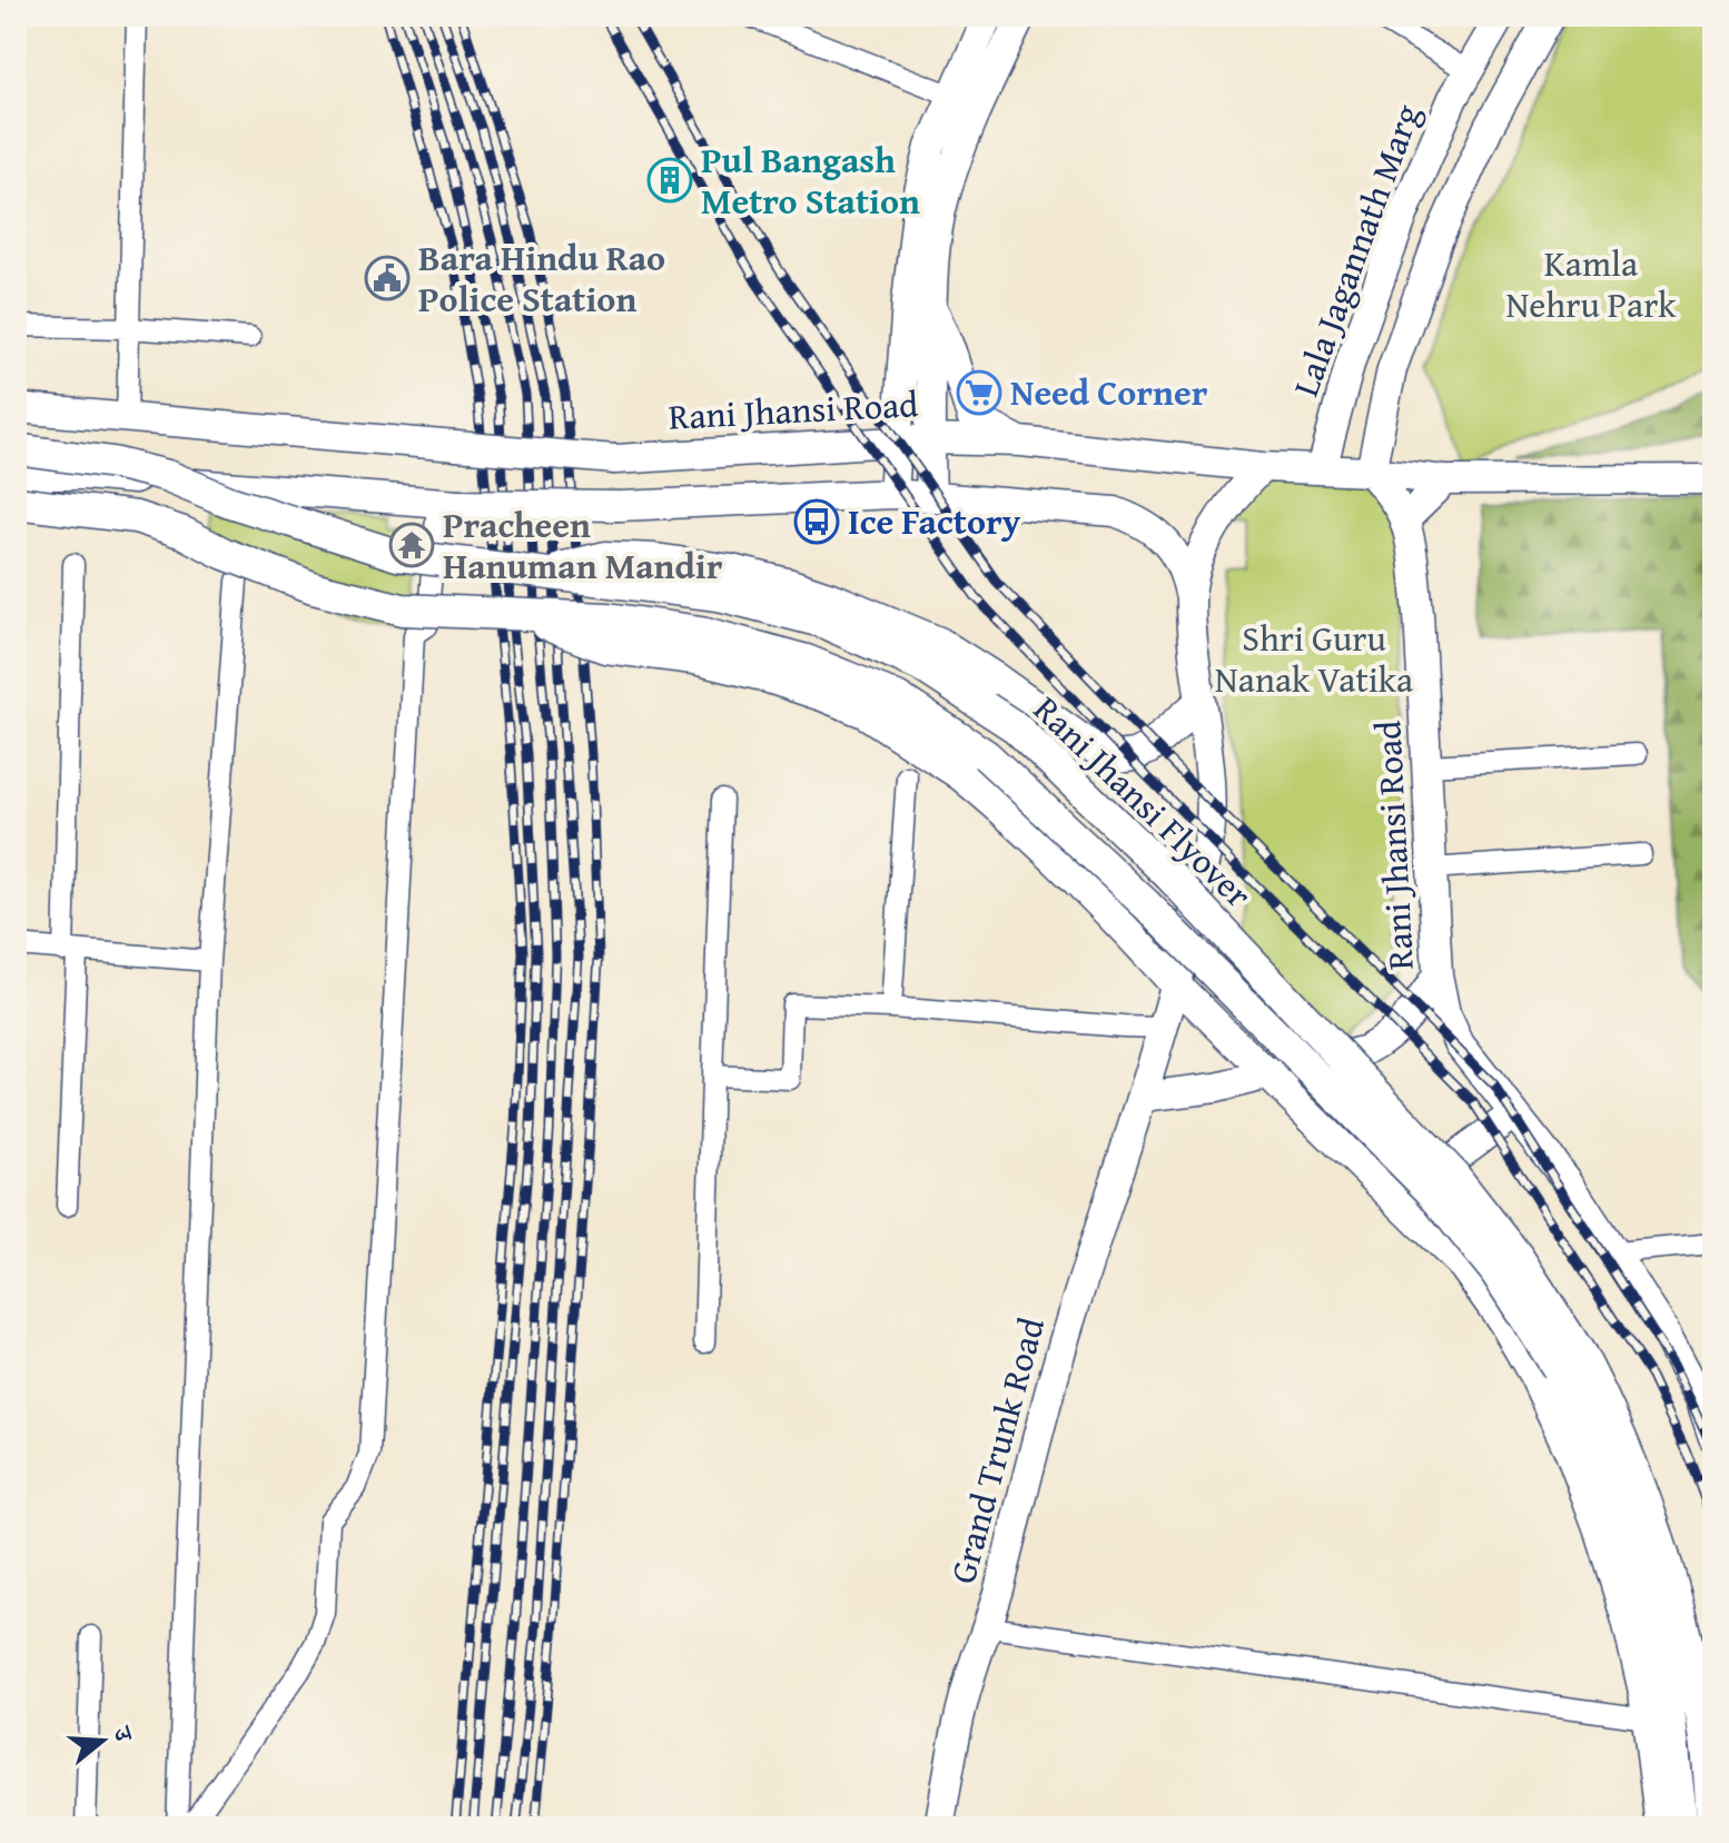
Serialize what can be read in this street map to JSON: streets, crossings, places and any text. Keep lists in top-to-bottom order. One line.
{"streets":{"main road":["Lala Jagannath Marg","Rani Jhansi Road","Rani Jhansi Flyover","Grand Trunk Road"]},"crossings":[["Lala Jagannath Marg","Rani Jhansi Road"],["Rani Jhansi Road","Grand Trunk Road"]],"parks":["Kamla Nehru Park","Shri Guru Nanak Vatika"],"places":{"building":["Pul Bangash Metro Station"],"public building":["Bara Hindu Rao Police Station"],"supermarket":["Need Corner"],"bus stop":["Ice Factory"],"temple":["Pracheen Hanuman Mandir"]},"north":"right"}
